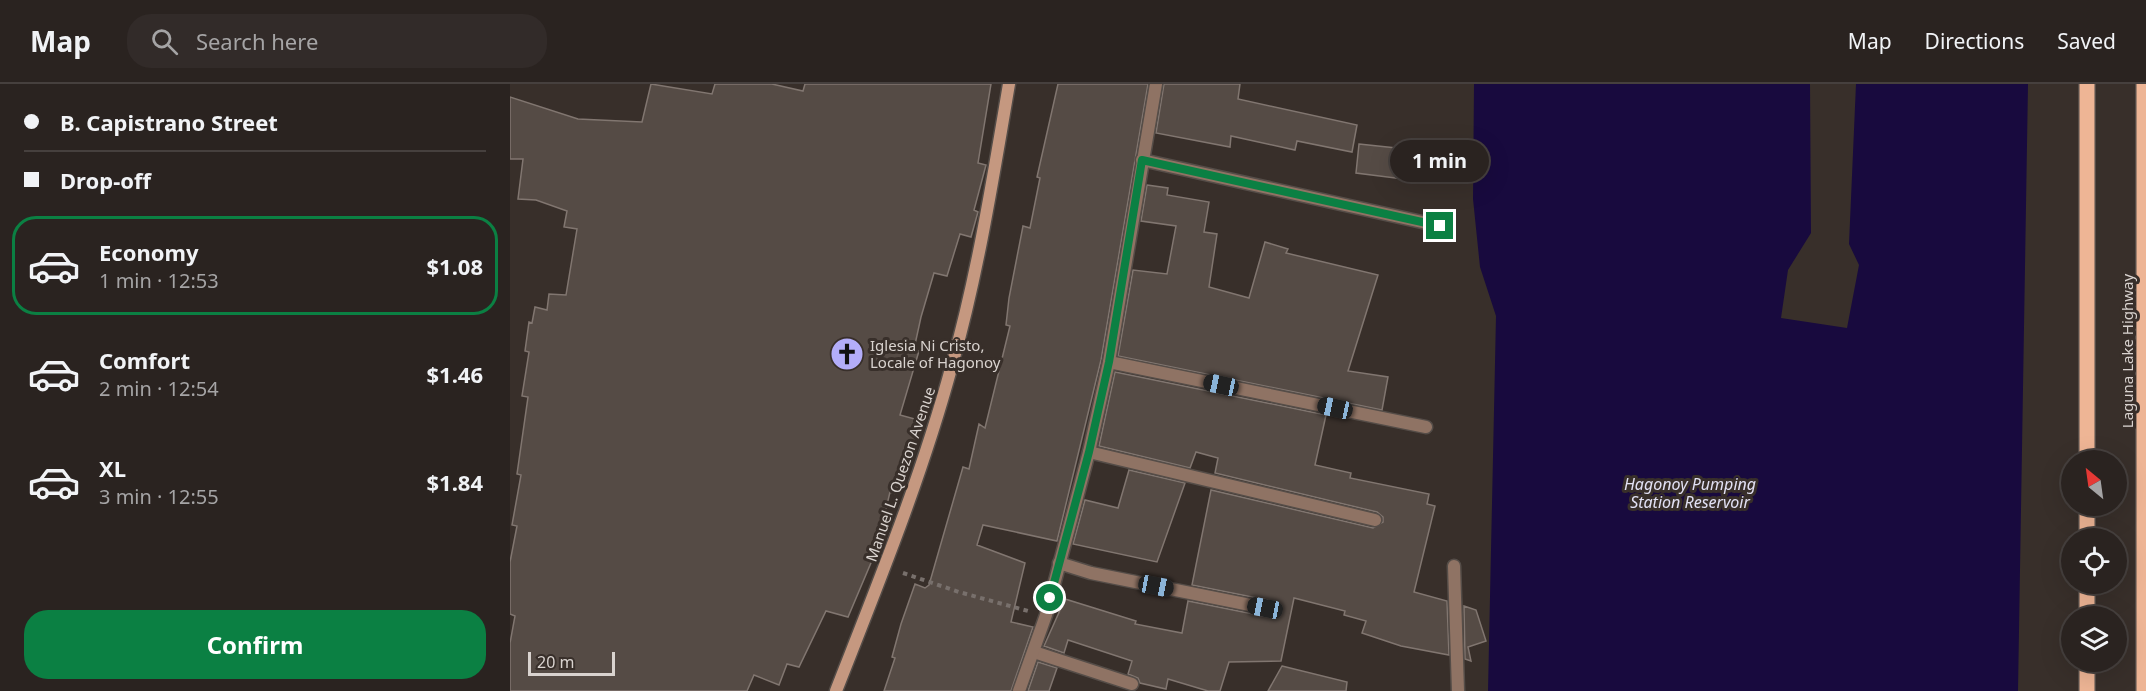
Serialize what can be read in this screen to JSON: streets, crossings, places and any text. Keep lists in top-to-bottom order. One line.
{"streets":{"main road":["Laguna Lake Highway","Manuel L. Quezon Avenue"]},"water":["Hagonoy Pumping Station Reservoir"],"places":{"church":["Iglesia Ni Cristo, Locale of Hagonoy"]},"scale_bar":"20 m","north":"top left","page":{"header":"Map","search":"Search here","nav":["Map","Directions","Saved"],"banner":["B. Capistrano Street","Drop-off"],"bubble":"1 min","list":[{"name":"Economy","note":"1 min · 12:53","value":"$1.08"},{"name":"Comfort","note":"2 min · 12:54","value":"$1.46"},{"name":"XL","note":"3 min · 12:55","value":"$1.84"}],"buttons":"Confirm","scale":"20 m"}}
